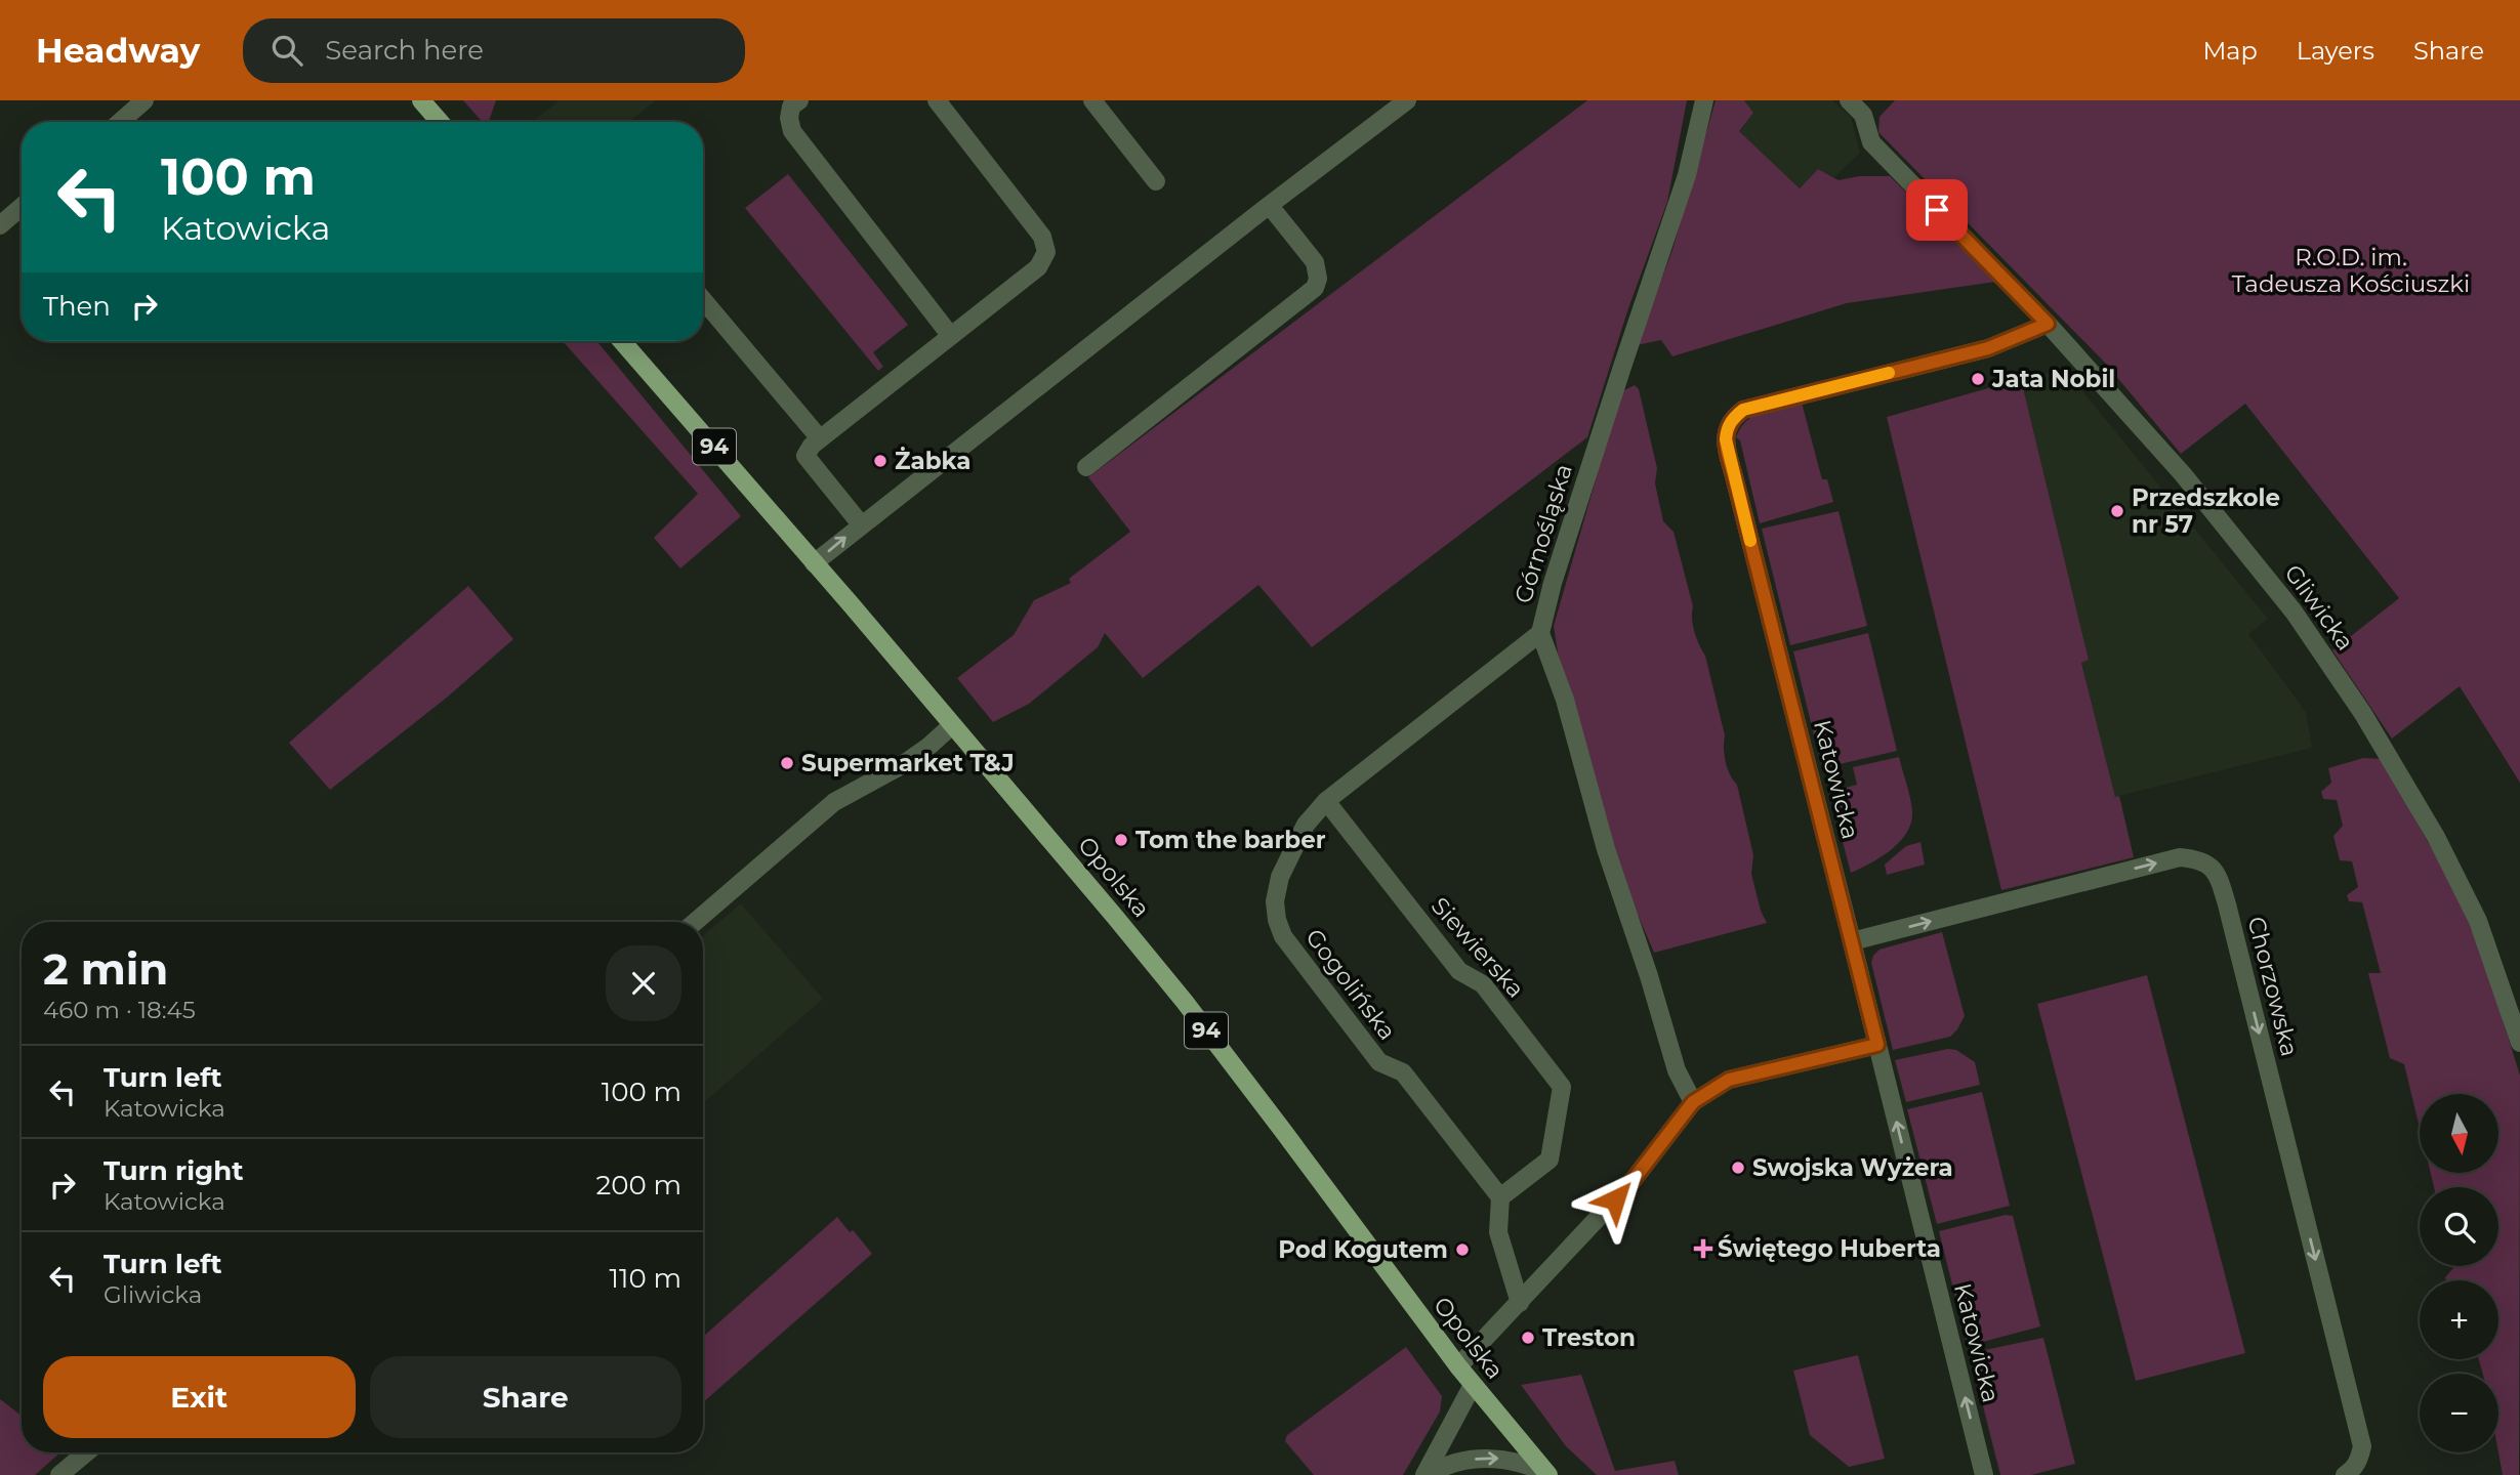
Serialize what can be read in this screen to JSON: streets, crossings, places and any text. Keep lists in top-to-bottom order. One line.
{"streets":{"main road":["94","Opolska"],"street":["Górnośląska","Gliwicka","Katowicka","Siewierska","Gogolińska","Chorzowska"]},"crossings":[["Górnośląska","Gogolińska"],["Gliwicka","Katowicka"],["Katowicka","Chorzowska"],["Siewierska","Gogolińska"]],"parks":["R.O.D. im. Tadeusza Kościuszki"],"places":{"other":["Jata Nobil","Żabka","Przedszkole nr 57","Supermarket T&J","Tom the barber","Swojska Wyżera","Pod Kogutem","Treston"],"health":["Świętego Huberta"]},"north":"bottom","page":{"header":"Headway","search":"Search here","nav":["Map","Layers","Share"],"turn":["100 m","Katowicka"],"then":"Then","heading":["2 min","460 m · 18:45"],"list":[{"name":"Turn left","note":"Katowicka","value":"100 m"},{"name":"Turn right","note":"Katowicka","value":"200 m"},{"name":"Turn left","note":"Gliwicka","value":"110 m"}],"map_buttons":["+","−"],"buttons":["Exit","Share"]}}
